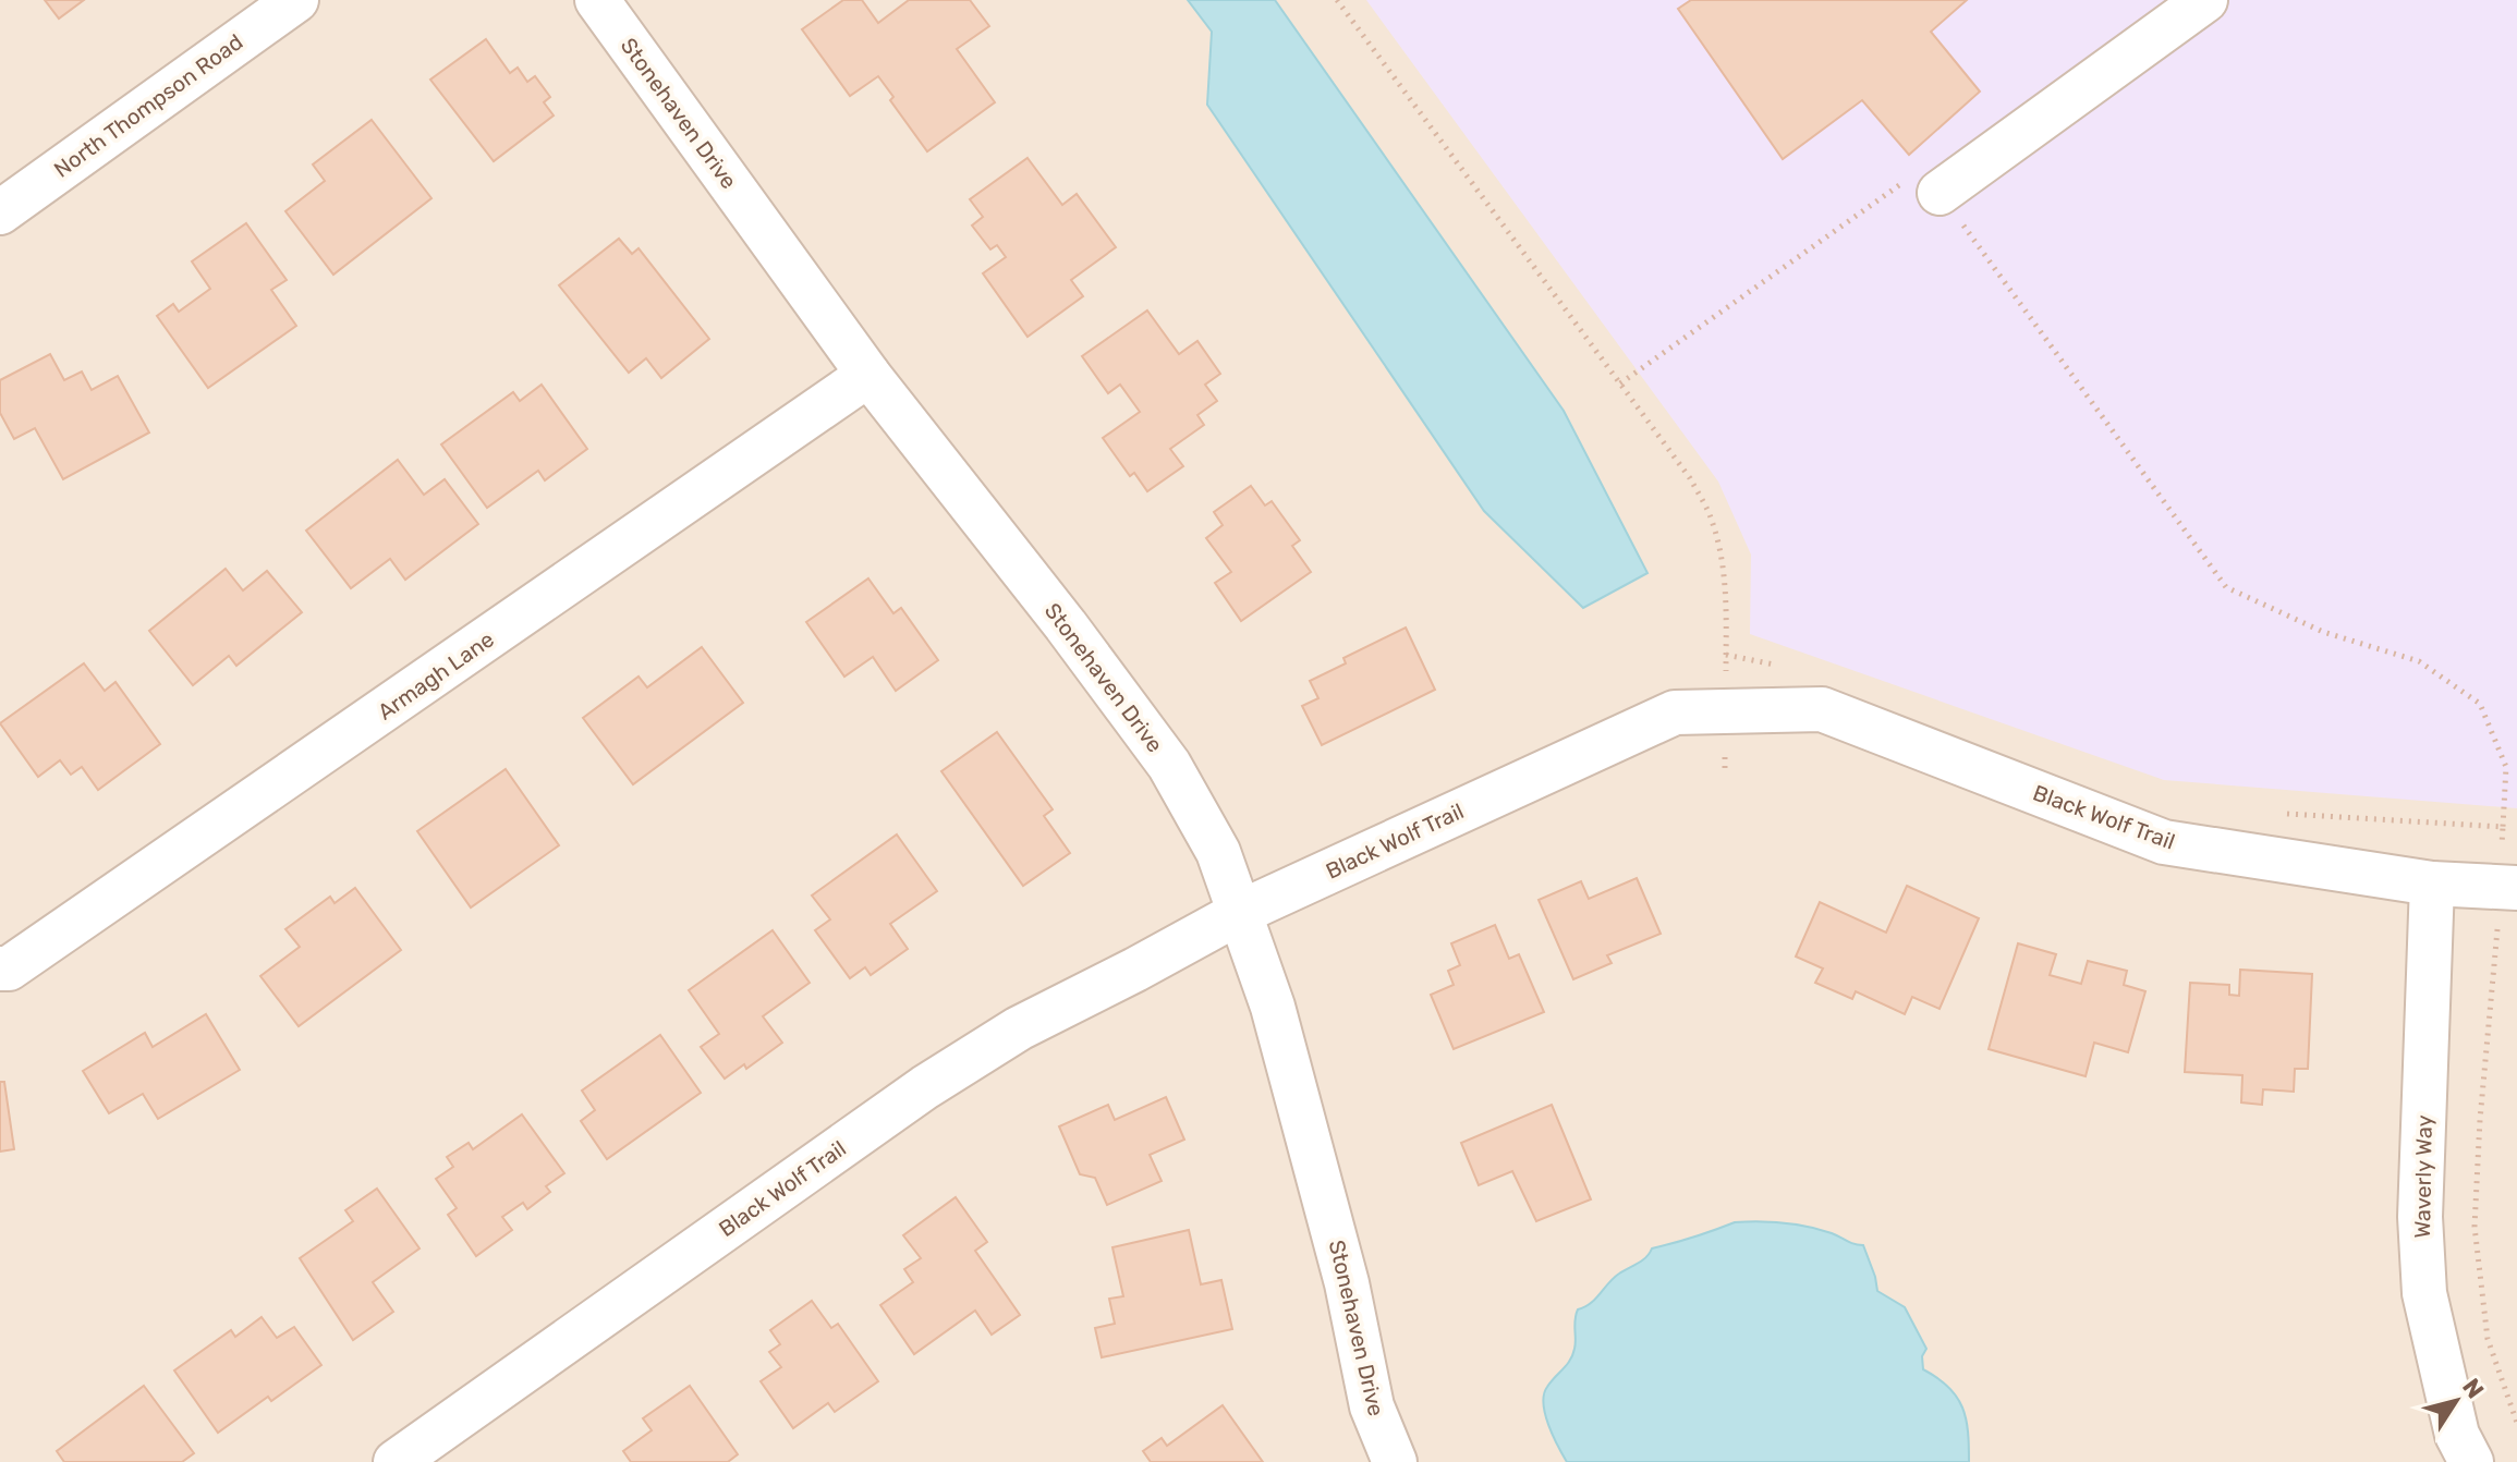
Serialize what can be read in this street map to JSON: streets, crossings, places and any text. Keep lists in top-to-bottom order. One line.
{"streets":{"street":["North Thompson Road","Stonehaven Drive","Armagh Lane","Black Wolf Trail","Waverly Way"]},"crossings":[["Stonehaven Drive","Armagh Lane"],["Stonehaven Drive","Black Wolf Trail"],["Black Wolf Trail","Waverly Way"]],"north":"top right"}
